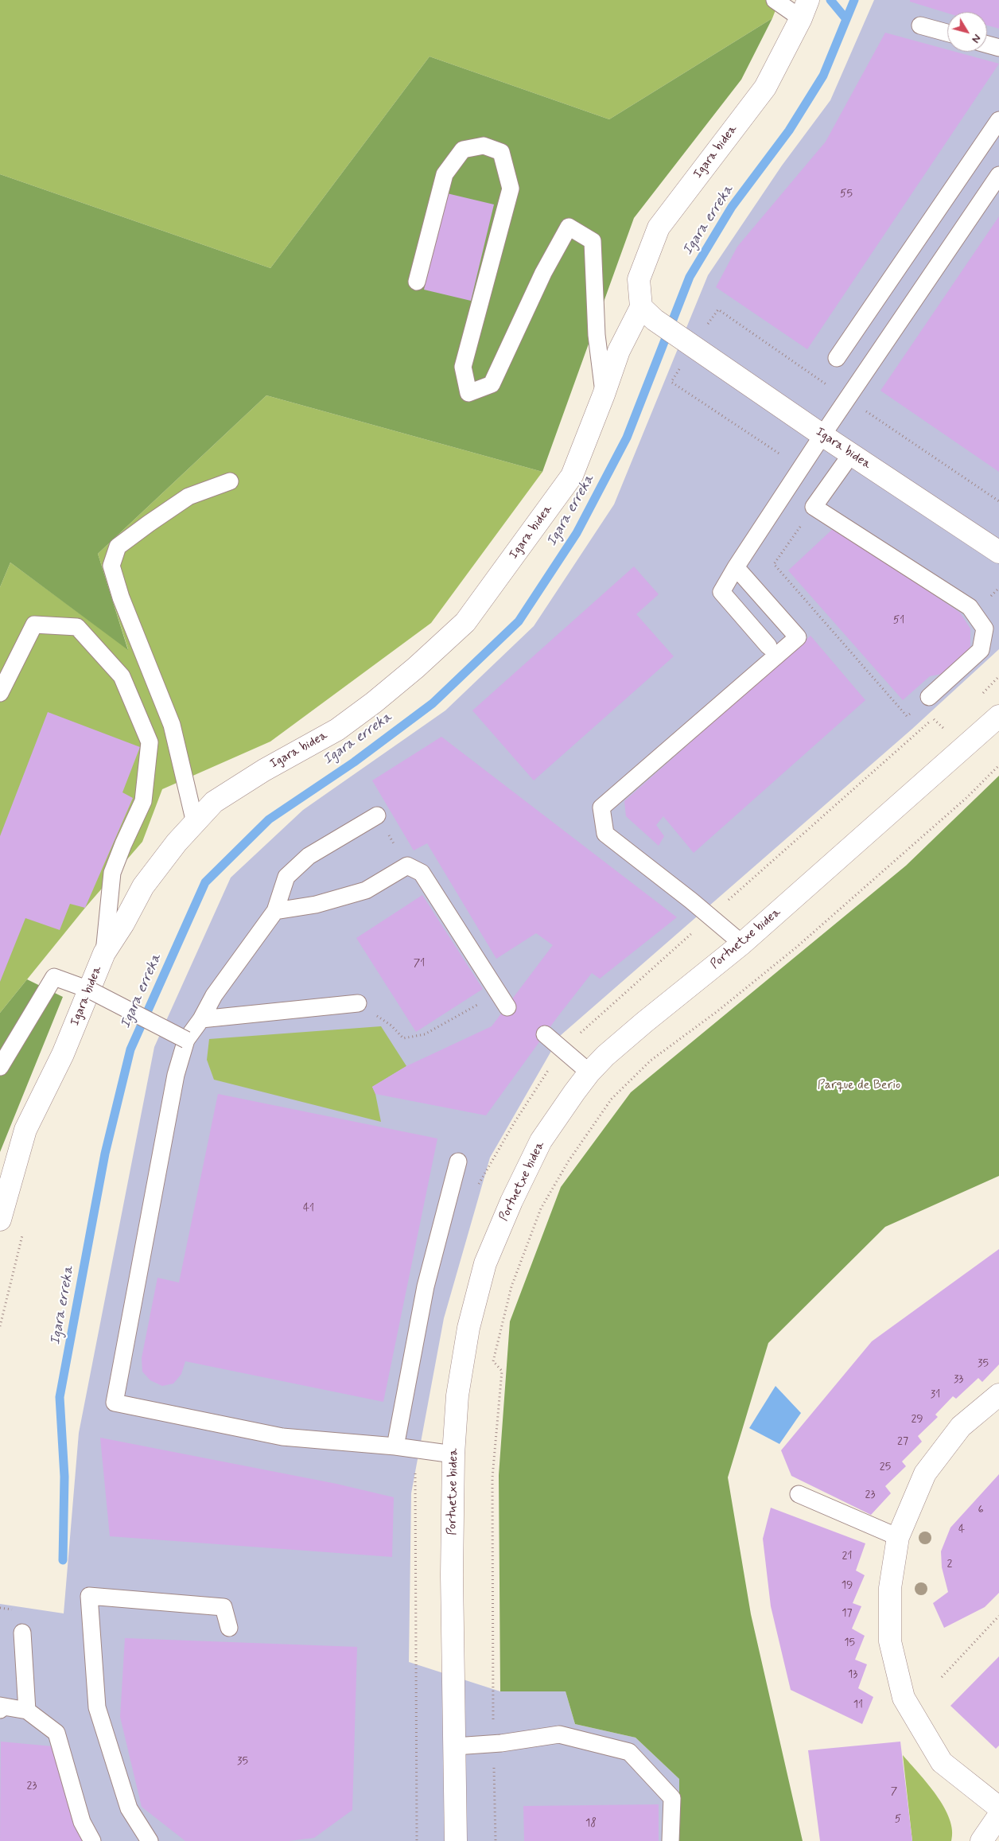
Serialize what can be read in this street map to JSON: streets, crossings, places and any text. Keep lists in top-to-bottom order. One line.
{"streets":{"street":["Igara bidea","Portuetxe bidea"]},"water":["Igara erreka"],"parks":["Parque de Berio"],"house_numbers":["55","51","71","41","35","33","31","29","27","25","23","6","4","21","2","19","17","15","13","11","35","23","7","5","18"],"north":"bottom right"}
